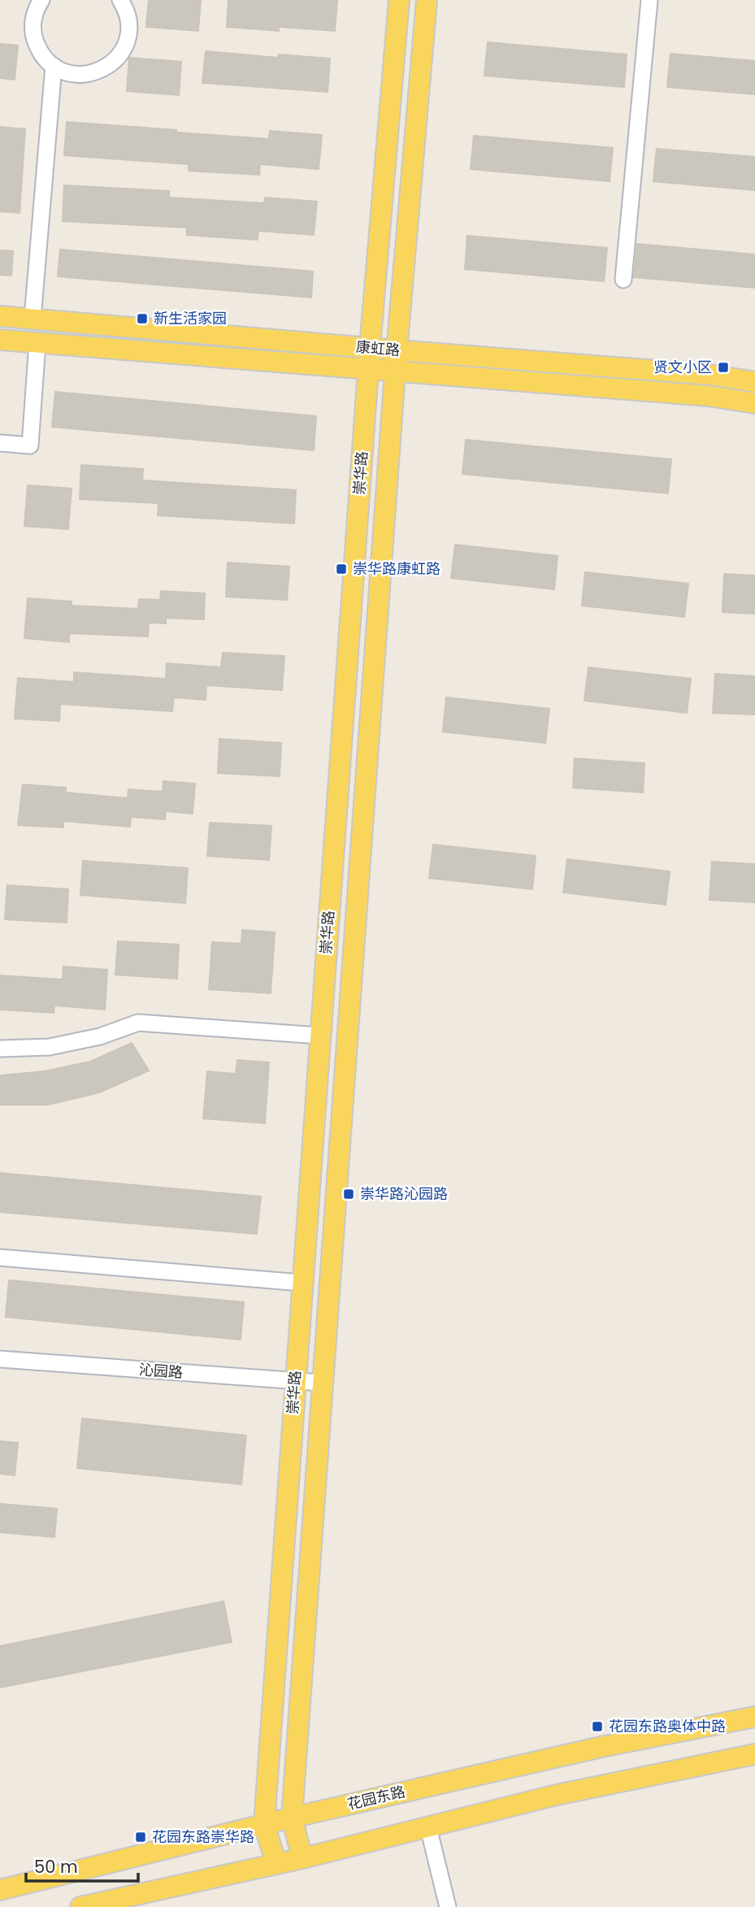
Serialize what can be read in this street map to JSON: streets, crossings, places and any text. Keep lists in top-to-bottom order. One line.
{"streets":{"main road":["康虹路","崇华路","花园东路"],"street":["沁园路"]},"crossings":[["康虹路","崇华路"],["崇华路","沁园路"],["崇华路","花园东路"]],"places":{"transit":["新生活家园","贤文小区","崇华路康虹路","崇华路沁园路","花园东路奥体中路","花园东路崇华路"]},"scale_bar":"50 m"}
